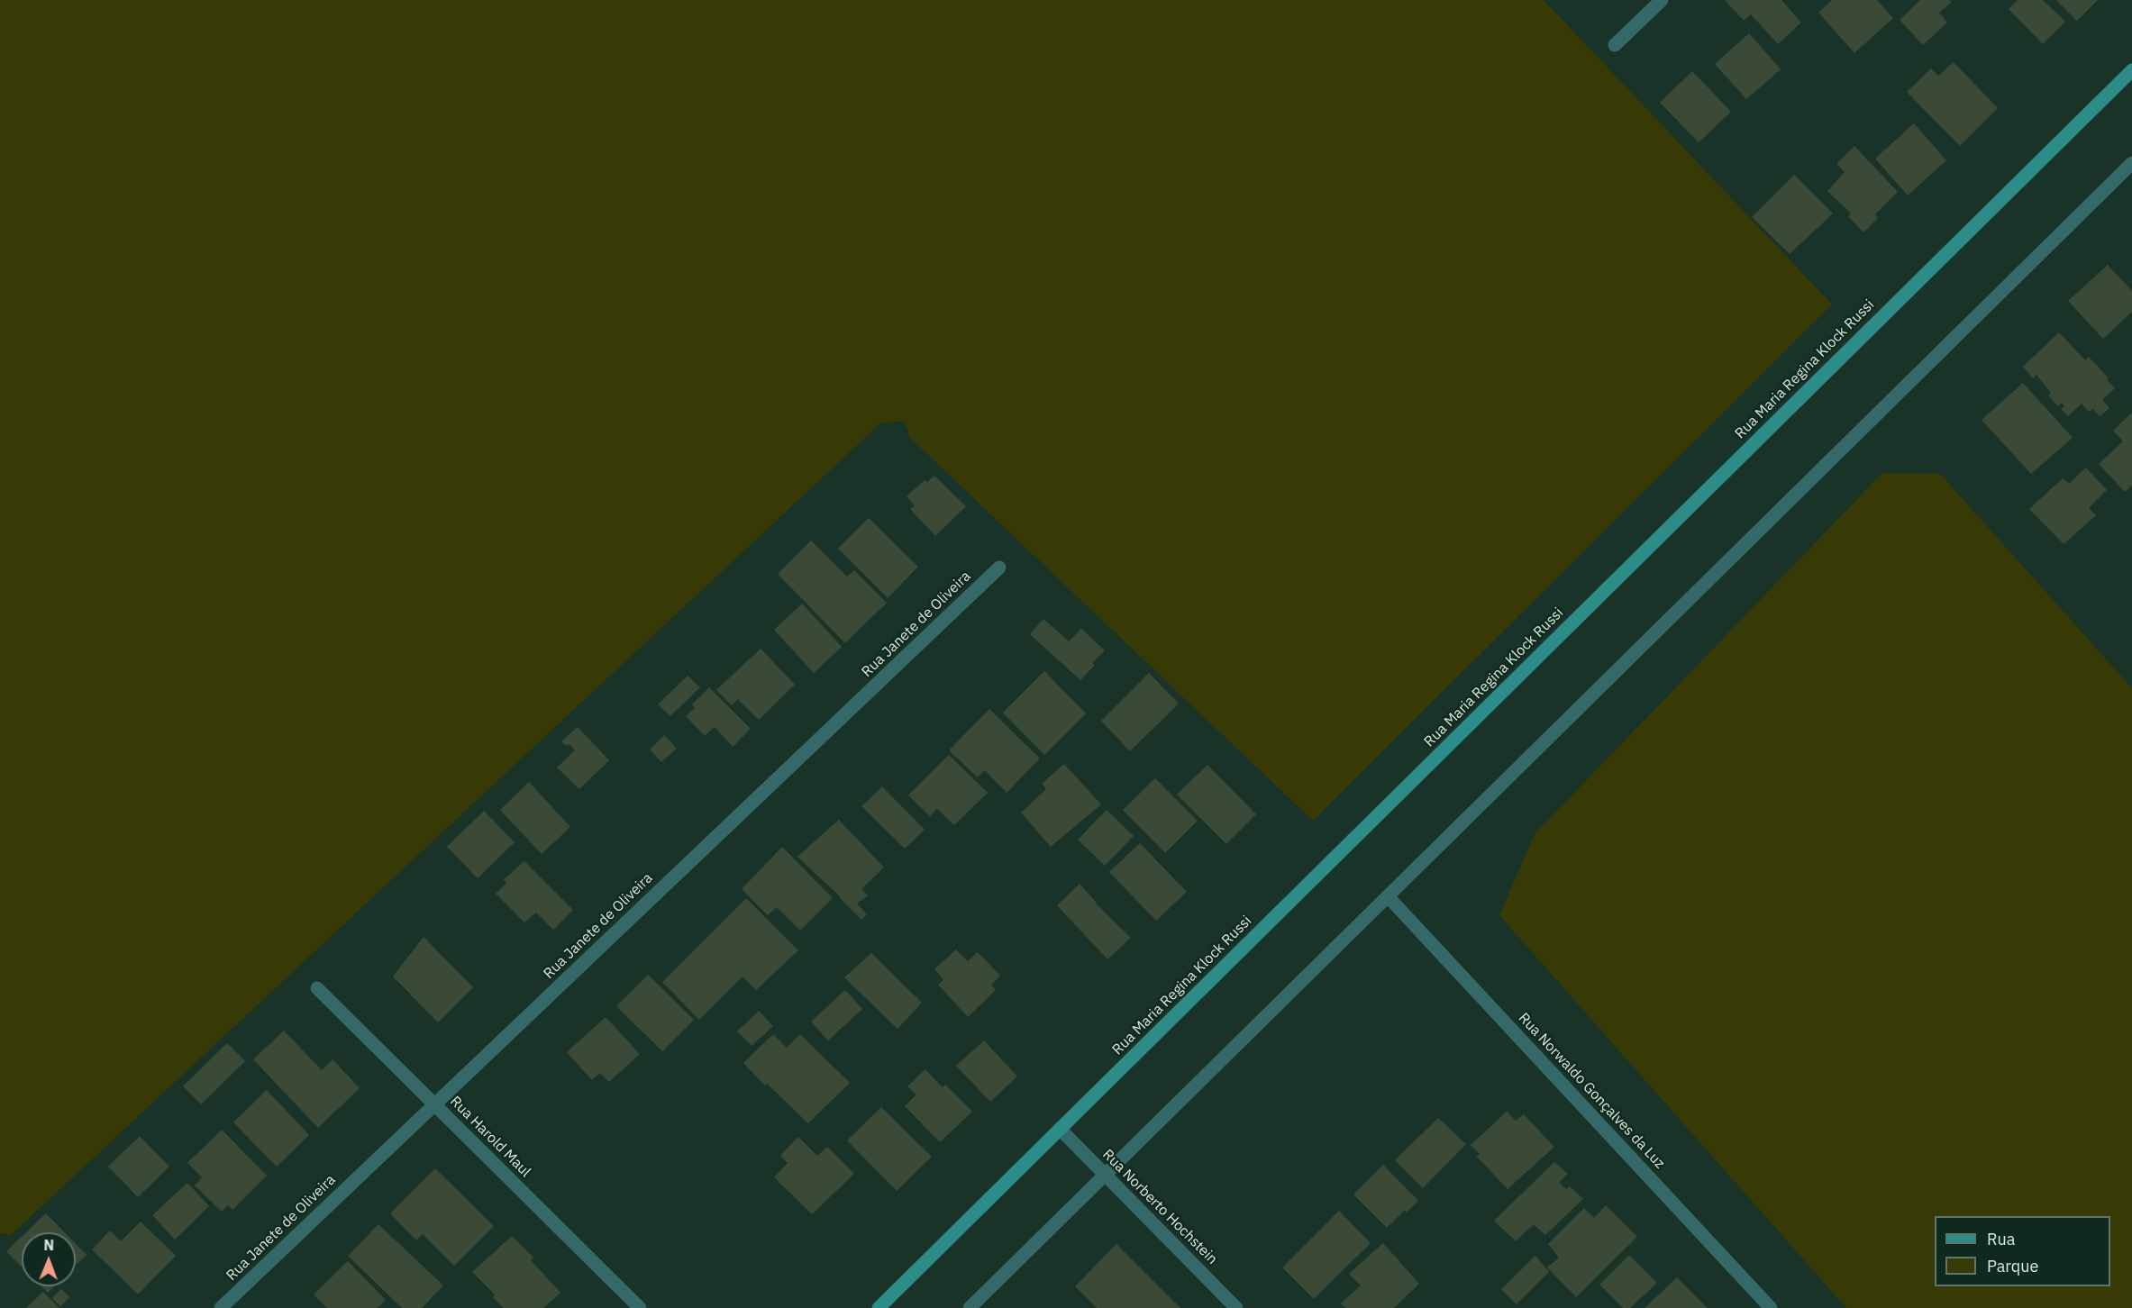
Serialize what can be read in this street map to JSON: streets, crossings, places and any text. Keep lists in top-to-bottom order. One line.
{"streets":{"street":["Rua Maria Regina Klock Russi","Rua Janete de Oliveira","Rua Norwaldo Gonçalves da Luz","Rua Harold Maul","Rua Norberto Hochstein"]},"crossings":[["Rua Maria Regina Klock Russi","Rua Norberto Hochstein"],["Rua Janete de Oliveira","Rua Harold Maul"]],"legend":["Rua","Parque"],"north":"top"}
